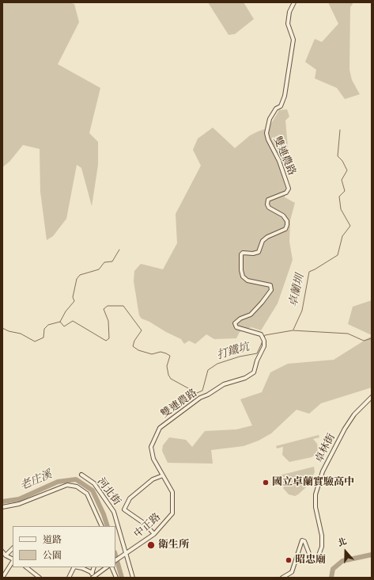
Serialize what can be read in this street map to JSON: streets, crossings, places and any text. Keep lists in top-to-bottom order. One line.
{"streets":{"street":["雙連農路","卓林街","河北街","中正路"]},"crossings":[["雙連農路","中正路"],["河北街","中正路"]],"water":["卓蘭圳","打鐵坑","老庄溪"],"places":["國立卓蘭實驗高中","衛生所","昭忠廟"],"legend":["道路","公園"],"north":"top"}
